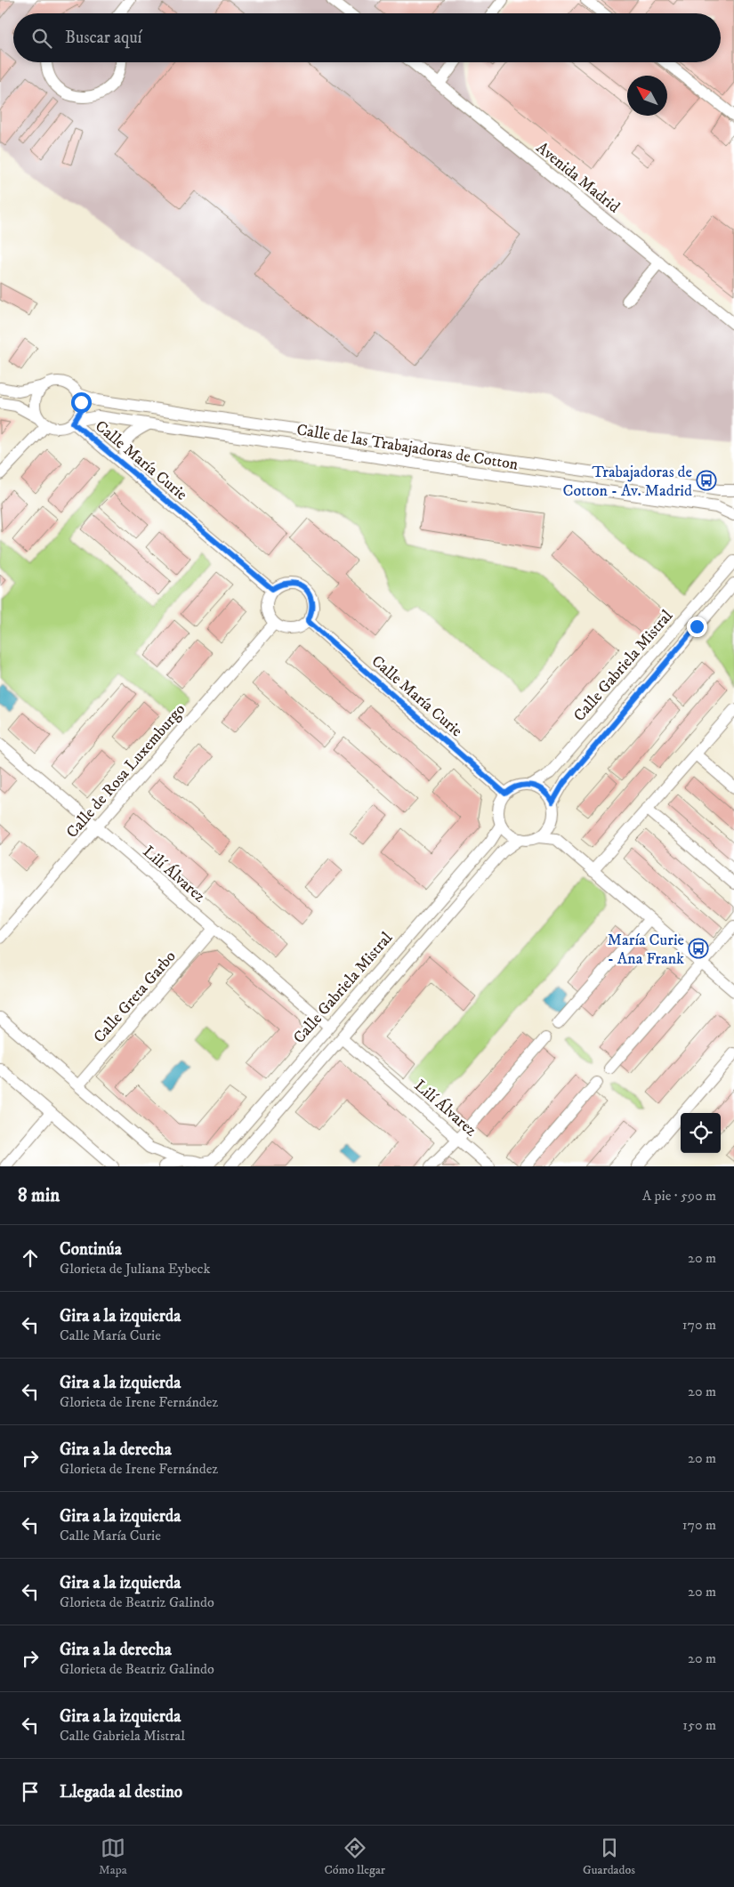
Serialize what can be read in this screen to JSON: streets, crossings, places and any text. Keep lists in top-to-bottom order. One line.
{"streets":{"street":["Avenida Madrid","Calle de las Trabajadoras de Cotton","Calle María Curie","Calle Gabriela Mistral","Calle de Rosa Luxemburgo","Lilí Álvarez","Calle Greta Garbo"]},"crossings":[["Calle de las Trabajadoras de Cotton","Calle María Curie"],["Calle María Curie","Calle Gabriela Mistral"],["Calle María Curie","Calle de Rosa Luxemburgo"],["Calle Gabriela Mistral","Lilí Álvarez"],["Calle de Rosa Luxemburgo","Lilí Álvarez"],["Lilí Álvarez","Calle Greta Garbo"]],"places":{"bus stop":["Trabajadoras de Cotton - Av. Madrid","María Curie - Ana Frank"]},"north":"top left","page":{"search":"Buscar aquí","heading":["8 min","A pie · 590 m"],"list":[["Continúa","Glorieta de Juliana Eybeck","20 m"],["Gira a la izquierda","Calle María Curie","170 m"],["Gira a la izquierda","Glorieta de Irene Fernández","20 m"],["Gira a la derecha","Glorieta de Irene Fernández","20 m"],["Gira a la izquierda","Calle María Curie","170 m"],["Gira a la izquierda","Glorieta de Beatriz Galindo","20 m"],["Gira a la derecha","Glorieta de Beatriz Galindo","20 m"],["Gira a la izquierda","Calle Gabriela Mistral","150 m"],"Llegada al destino"],"nav":["Mapa","Cómo llegar","Guardados"]}}
